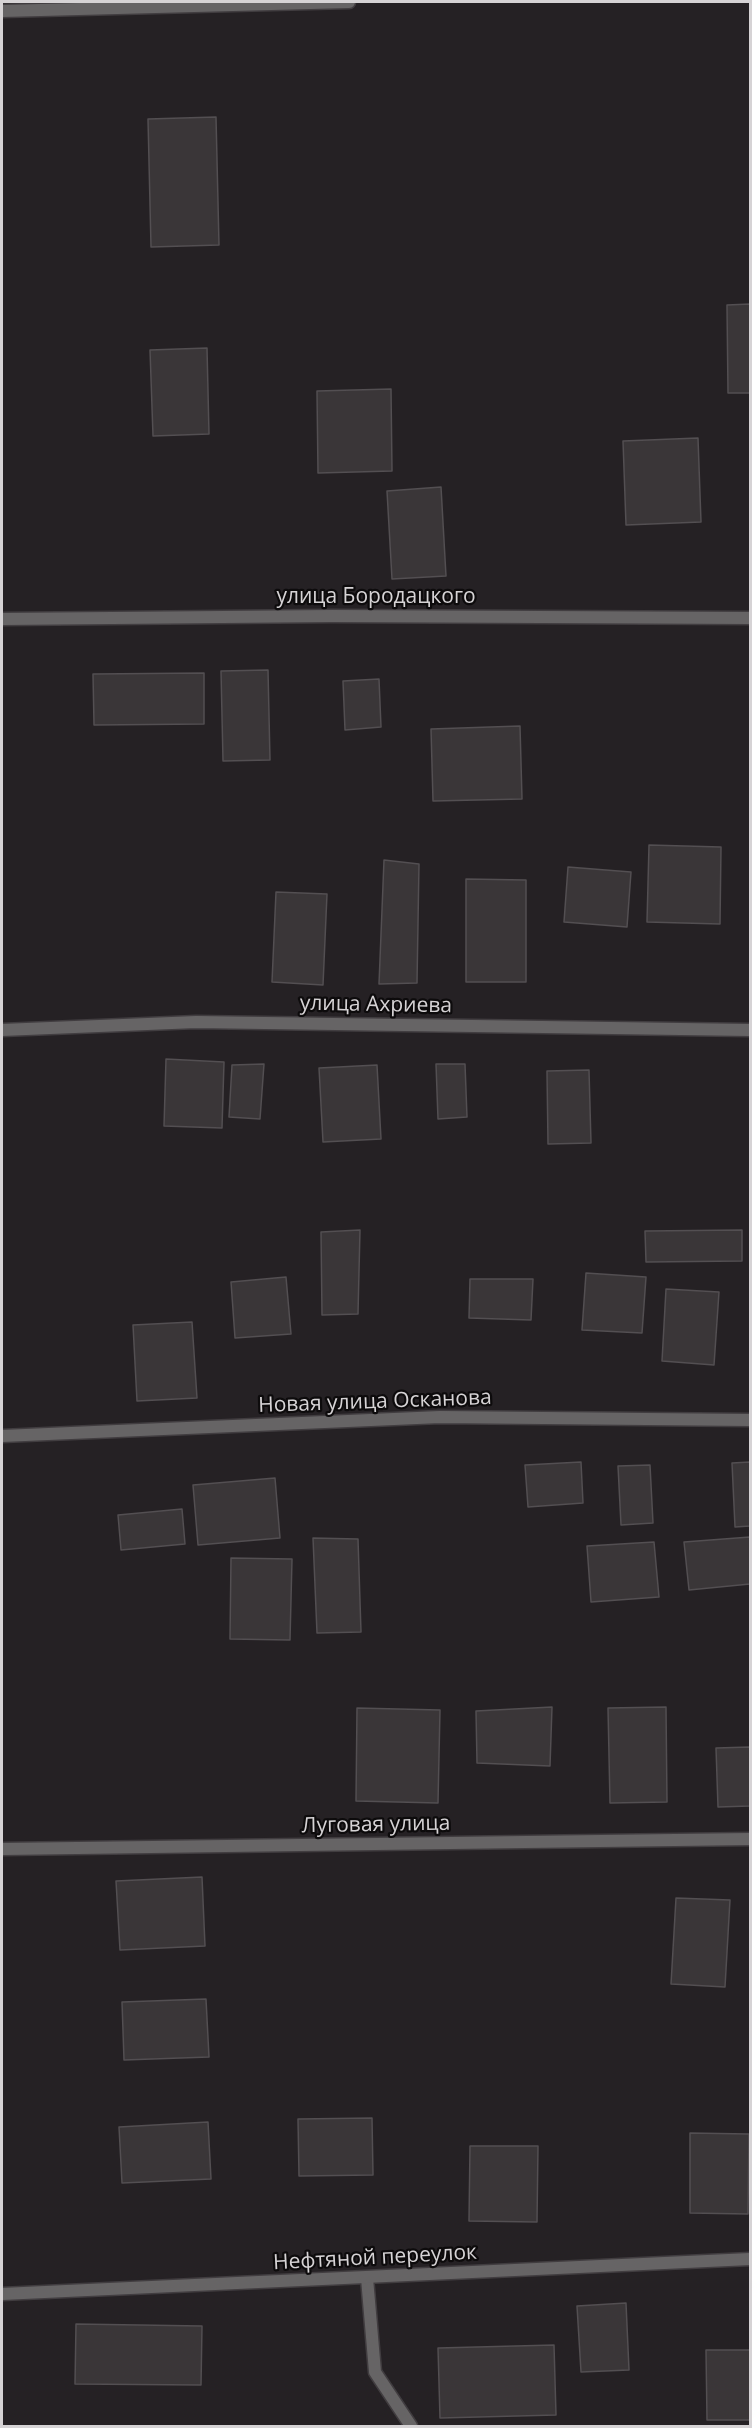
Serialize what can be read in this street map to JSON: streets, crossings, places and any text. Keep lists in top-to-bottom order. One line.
{"streets":{"street":["улица Бородацкого","улица Ахриева","Новая улица Осканова","Луговая улица","Нефтяной переулок"]}}
